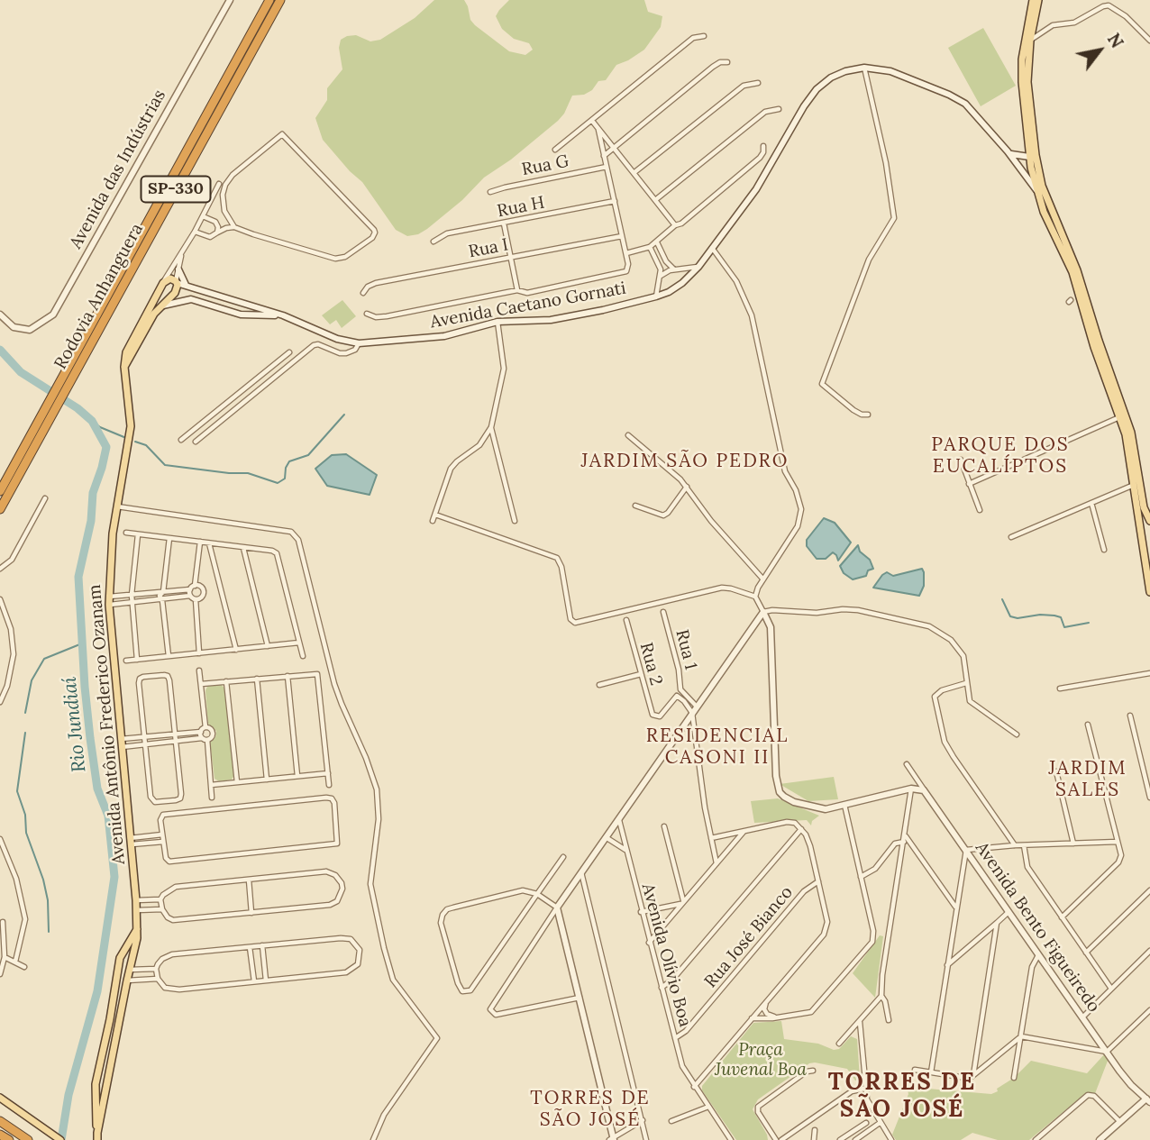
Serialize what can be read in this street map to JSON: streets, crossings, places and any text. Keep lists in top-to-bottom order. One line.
{"streets":{"highway":["SP-330","Rodovia Anhanguera"],"main road":["Avenida Antônio Frederico Ozanam"],"street":["Rua G","Avenida das Indústrias","Rua H","Rua I","Avenida Caetano Gornati","Rua 1","Rua 2","Avenida Bento Figueiredo","Rua José Bianco","Avenida Olívio Boa"]},"crossings":[["Rua 1","Rua 2"],["Rua José Bianco","Avenida Olívio Boa"]],"districts":["PARQUE DOS EUCALÍPTOS","JARDIM SÃO PEDRO","RESIDENCIAL CASONI II","JARDIM SALES","TORRES DE SÃO JOSÉ","TORRES DE SÃO JOSÉ"],"water":["Rio Jundiaí"],"parks":["Praça Juvenal Boa"],"north":"top right"}
